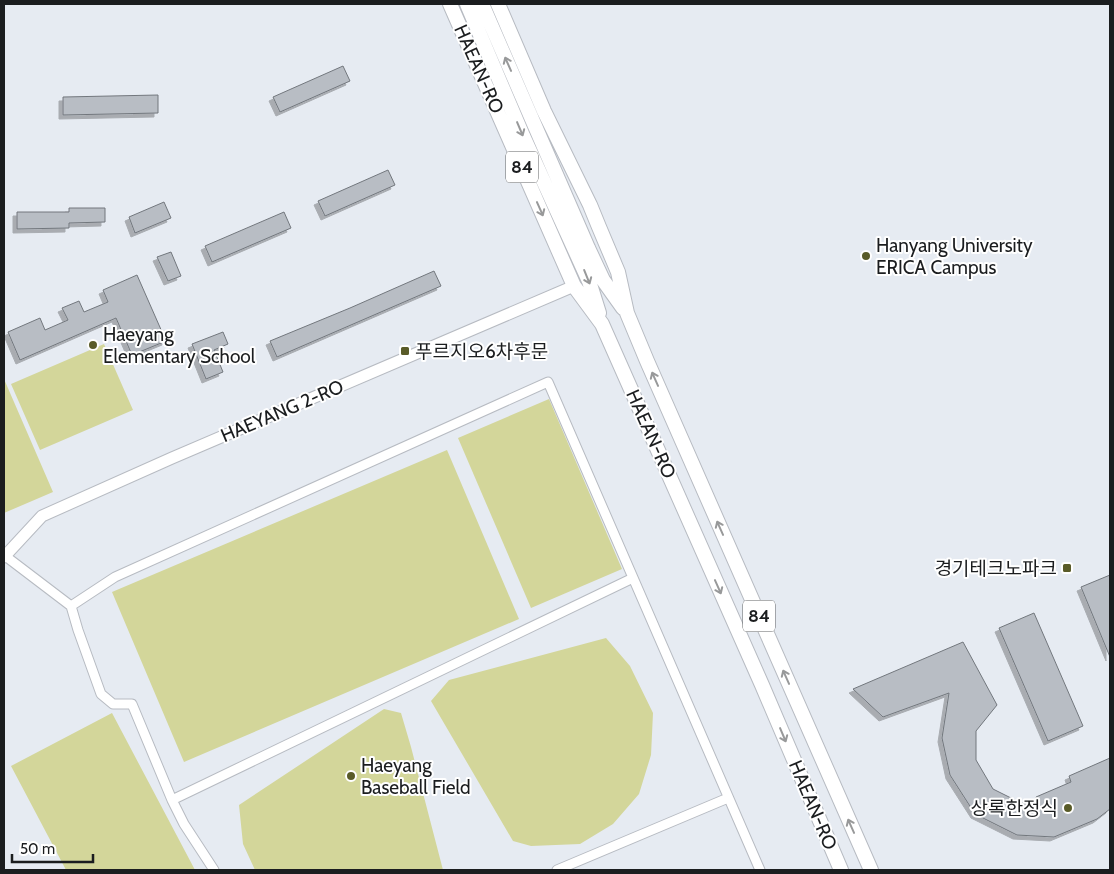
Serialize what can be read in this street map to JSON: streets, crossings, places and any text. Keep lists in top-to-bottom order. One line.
{"streets":{"main road":["HAEAN-RO","84"],"street":["HAEYANG 2-RO"]},"crossings":[["HAEAN-RO","HAEYANG 2-RO"]],"places":{"other":["Hanyang University ERICA Campus","Haeyang Elementary School","Haeyang Baseball Field","상록한정식"],"transit":["푸르지오6차후문","경기테크노파크"]},"scale_bar":"50 m"}
